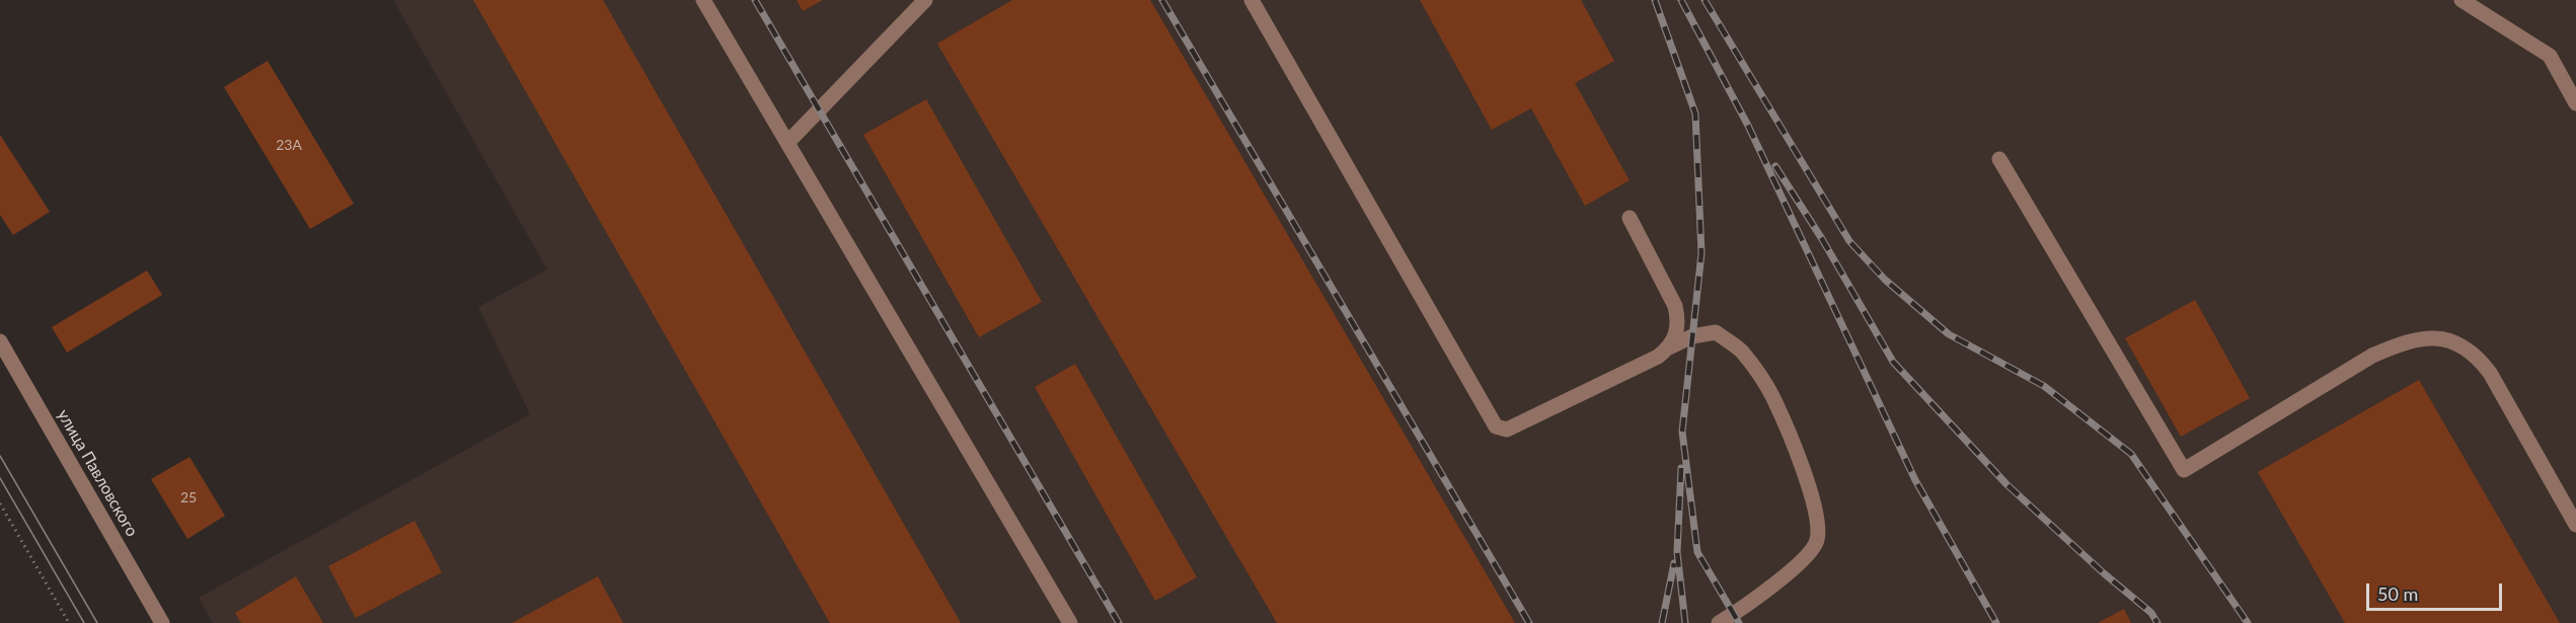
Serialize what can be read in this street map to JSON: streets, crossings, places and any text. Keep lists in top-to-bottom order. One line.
{"streets":{"street":["улица Павловского"]},"house_numbers":["23А","25"],"scale_bar":"50 m"}
